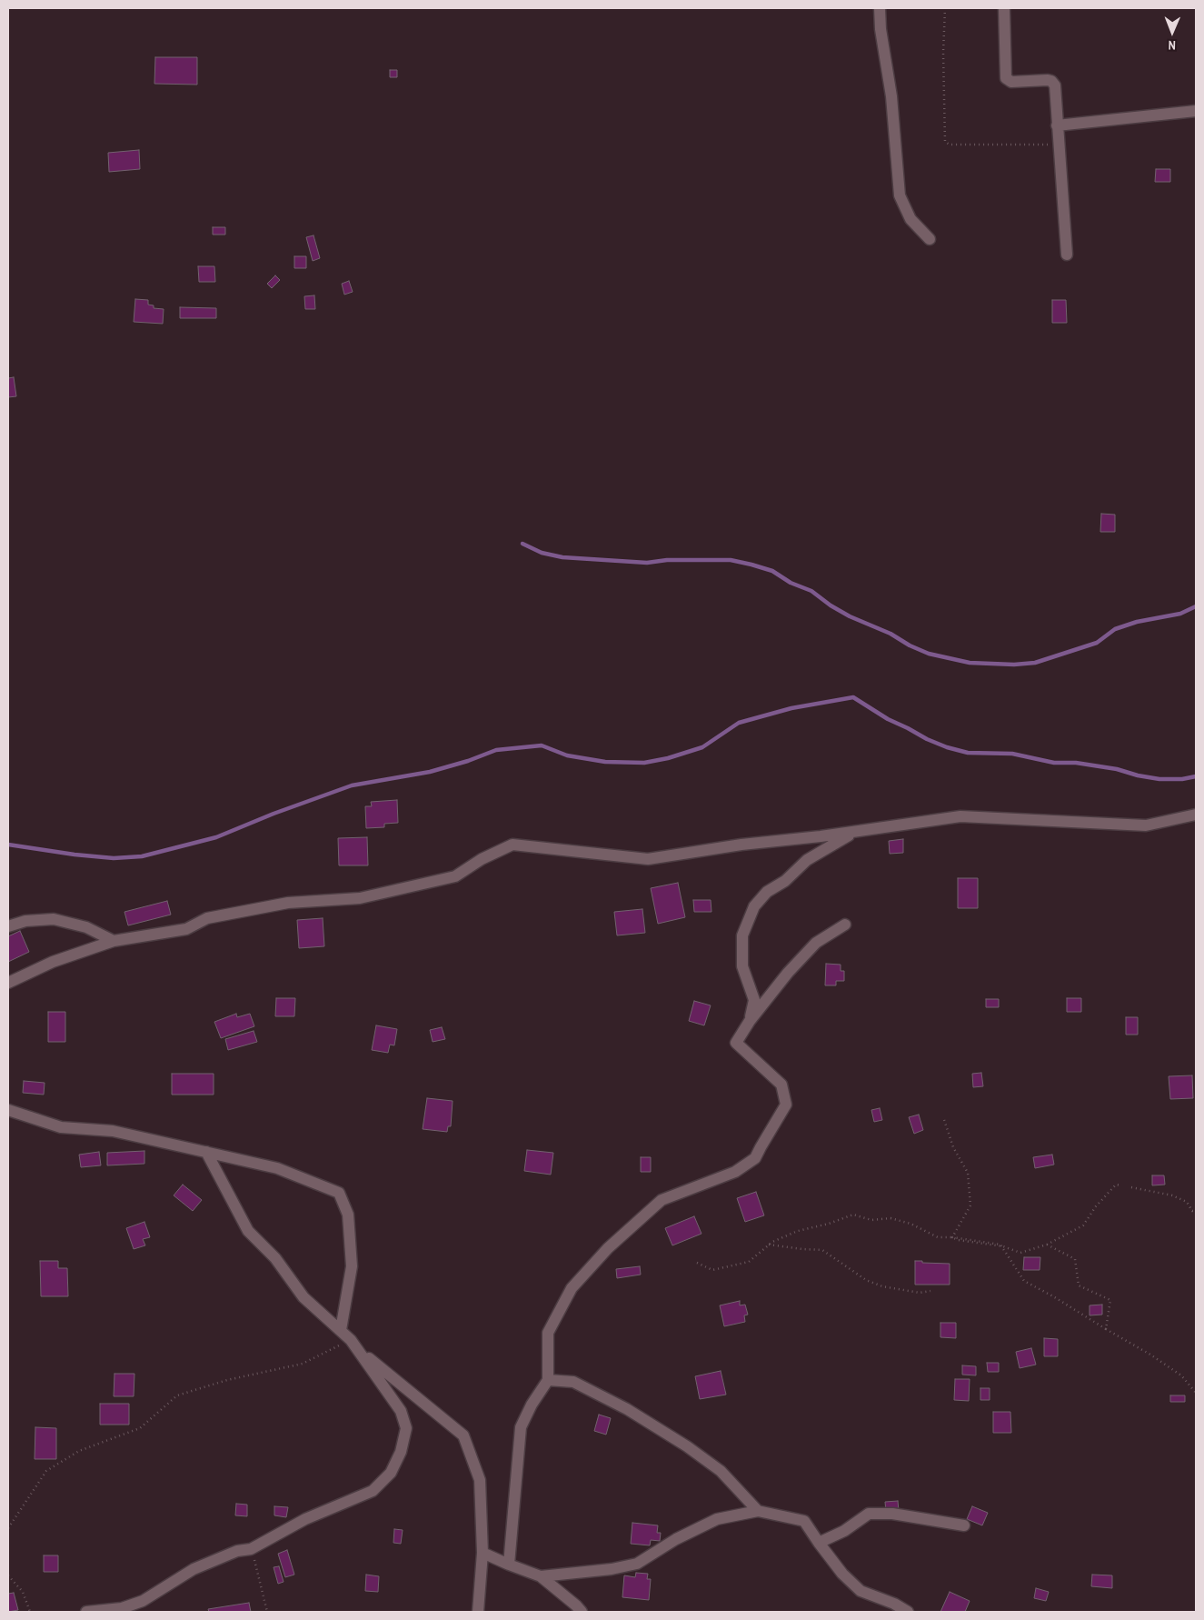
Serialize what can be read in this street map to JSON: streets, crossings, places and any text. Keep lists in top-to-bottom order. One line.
{"north":"bottom"}
